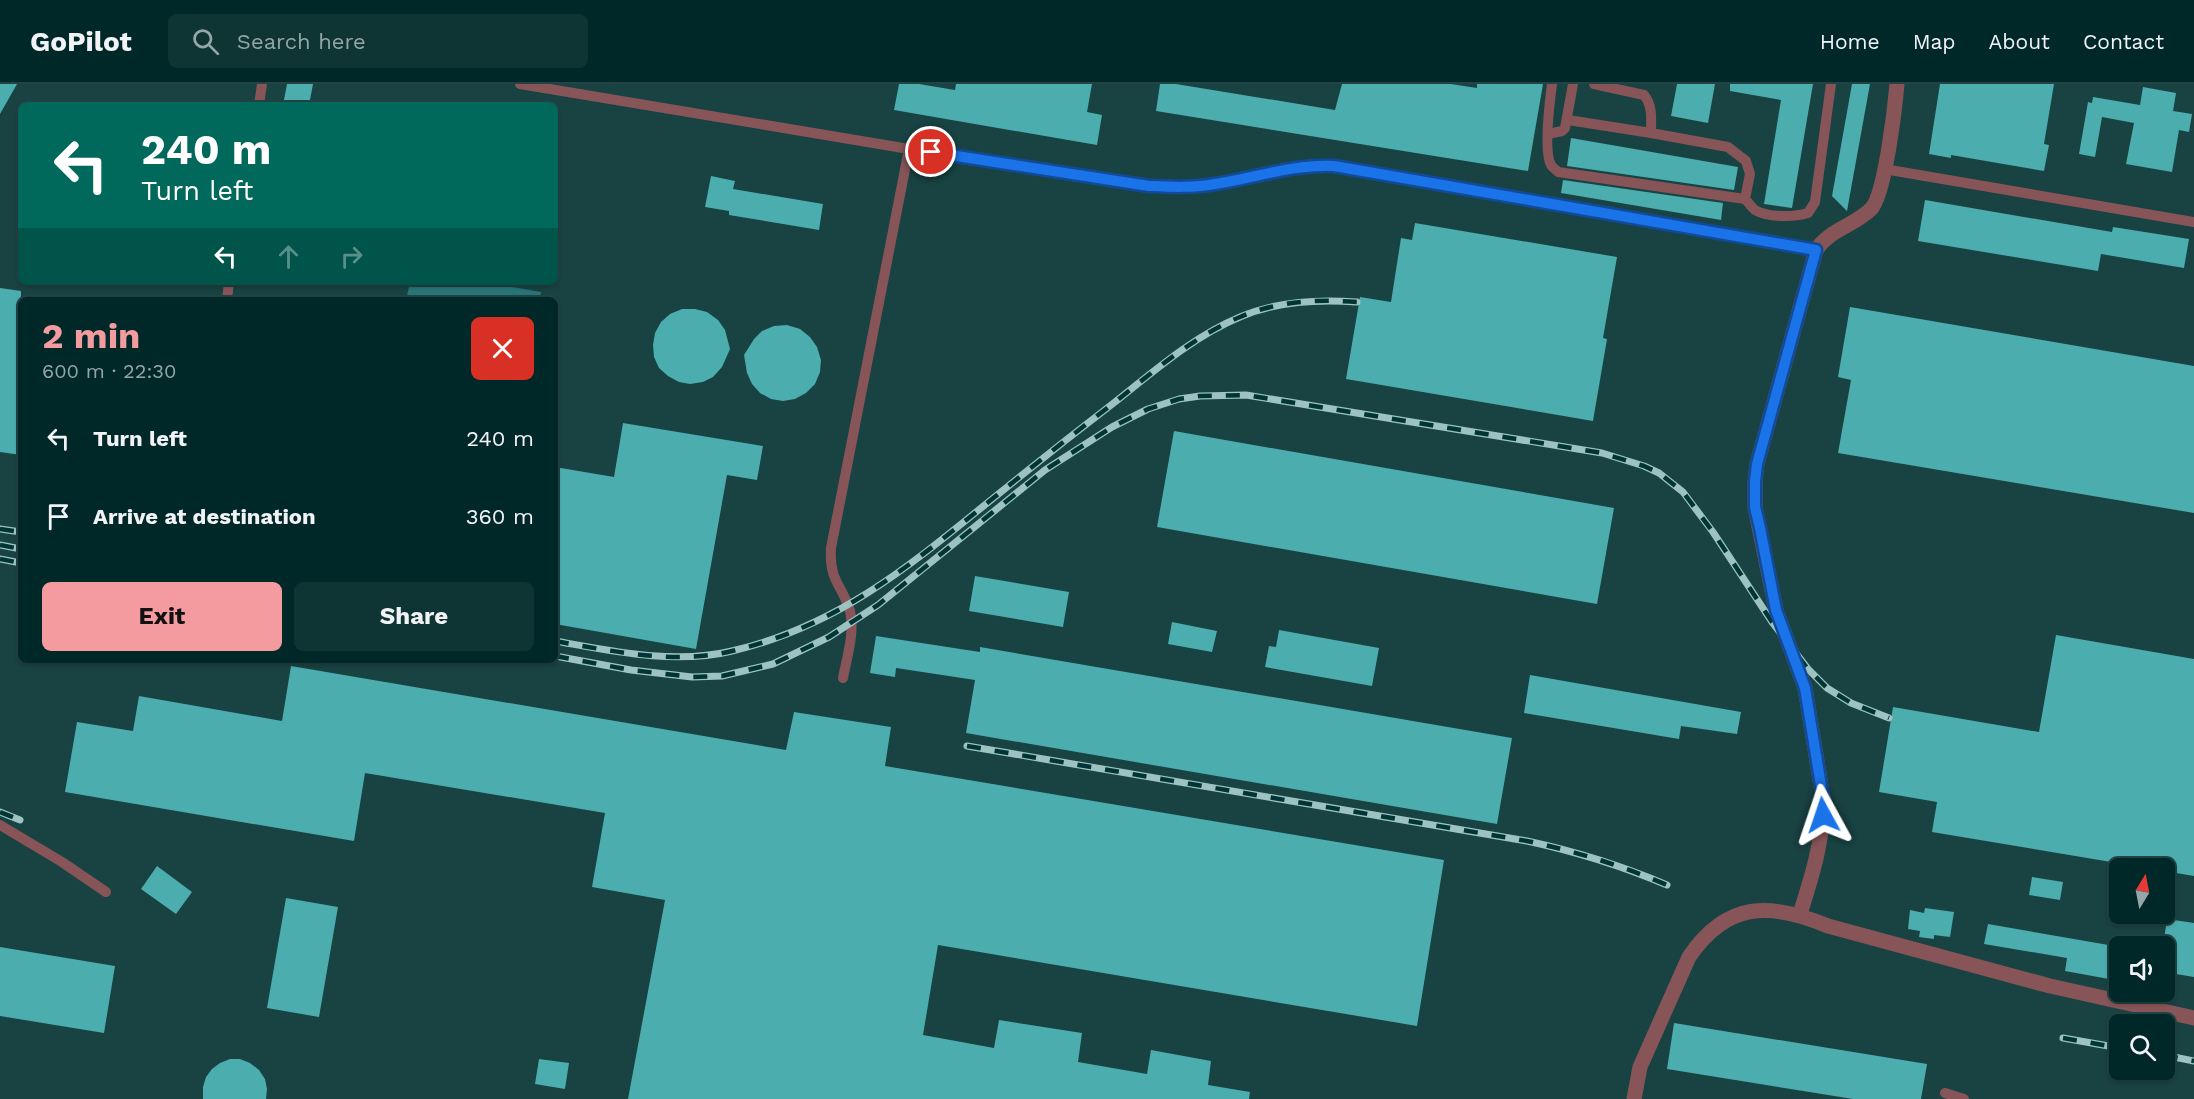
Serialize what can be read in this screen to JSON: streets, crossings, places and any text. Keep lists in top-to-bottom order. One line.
{"north":"top","page":{"header":"GoPilot","search":"Search here","nav":["Home","Map","About","Contact"],"turn":["240 m","Turn left"],"heading":["2 min","600 m · 22:30"],"list":[{"name":"Turn left","value":"240 m"},{"name":"Arrive at destination","value":"360 m"}],"buttons":["Exit","Share"]}}
